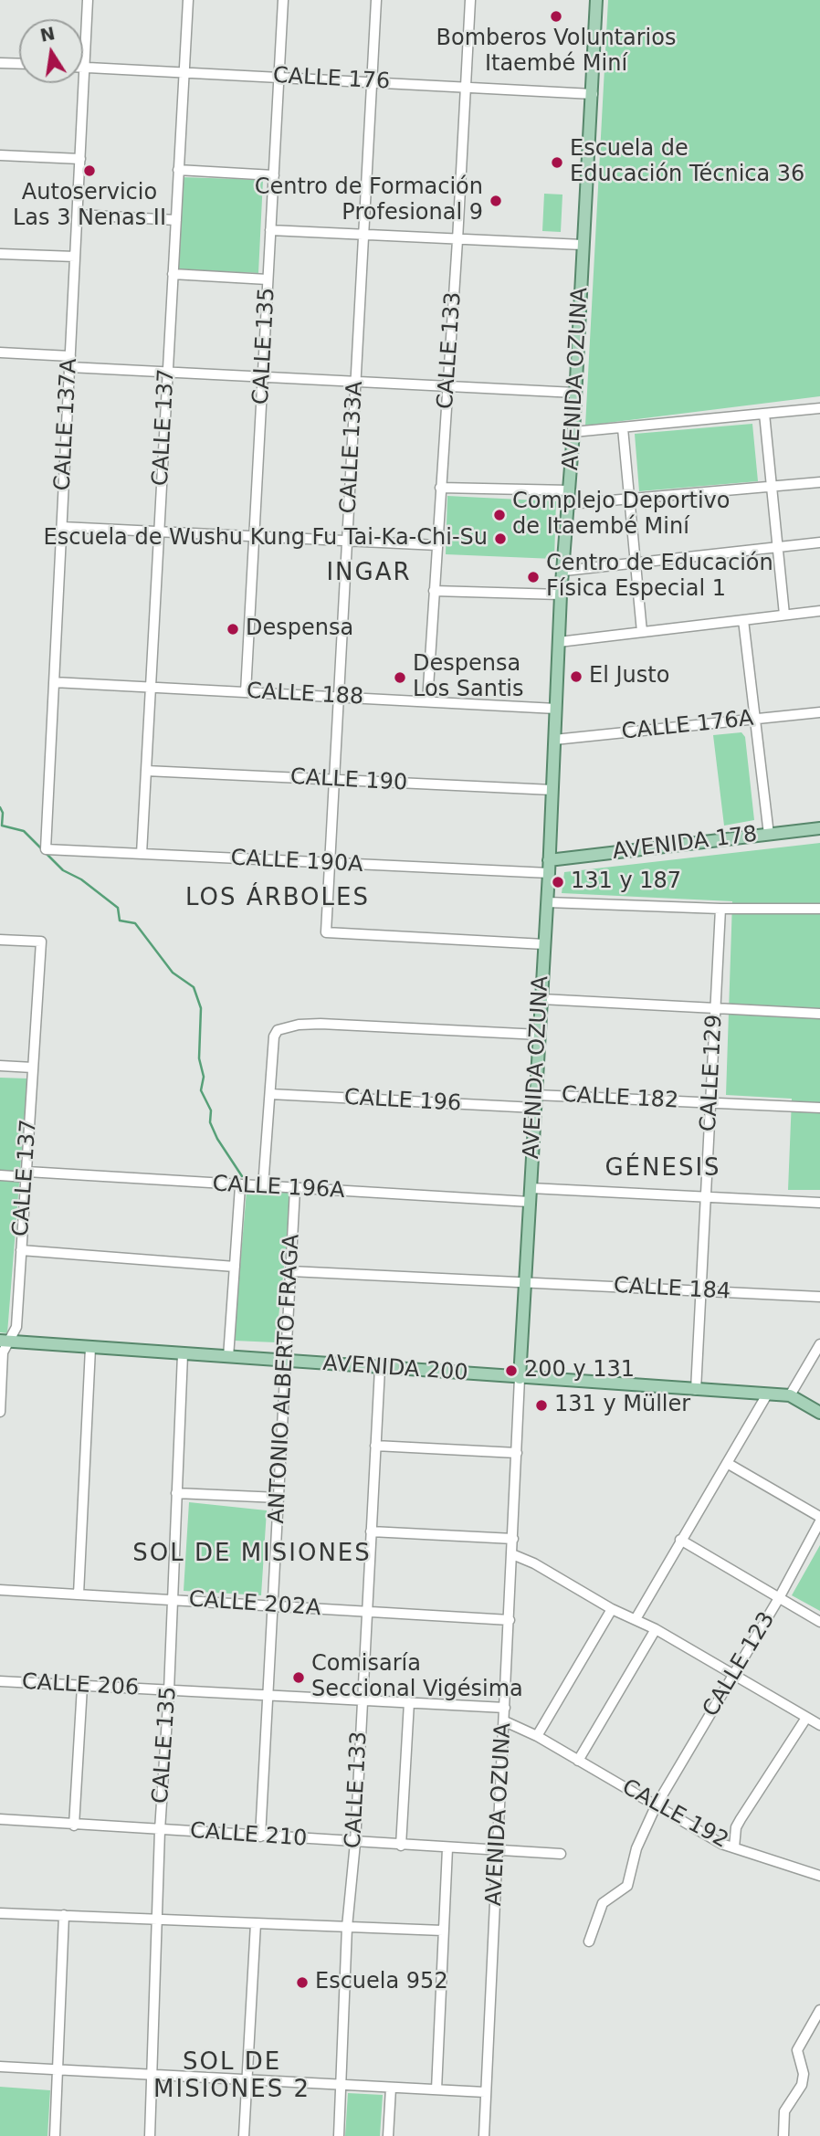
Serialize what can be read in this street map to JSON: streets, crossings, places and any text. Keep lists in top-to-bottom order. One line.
{"streets":{"main road":["AVENIDA OZUNA","AVENIDA 178","AVENIDA 200"],"street":["CALLE 176","CALLE 135","CALLE 133","CALLE 137A","CALLE 137","CALLE 133A","CALLE 188","CALLE 176A","CALLE 190","CALLE 190A","CALLE 129","CALLE 182","CALLE 196","CALLE 196A","CALLE 184","ANTONIO ALBERTO FRAGA","CALLE 202A","CALLE 123","CALLE 206","CALLE 192","CALLE 210"]},"crossings":[["CALLE 176","CALLE 135"],["CALLE 176","CALLE 133"],["CALLE 176","AVENIDA OZUNA"],["CALLE 176","CALLE 137A"],["CALLE 176","CALLE 137"],["CALLE 176","CALLE 133A"],["CALLE 135","CALLE 188"],["CALLE 135","AVENIDA 200"],["CALLE 135","CALLE 202A"],["CALLE 135","CALLE 206"],["CALLE 135","CALLE 210"],["CALLE 133","CALLE 188"],["CALLE 133","AVENIDA 200"],["CALLE 133","CALLE 202A"],["CALLE 133","CALLE 206"],["CALLE 133","CALLE 210"],["AVENIDA OZUNA","CALLE 133A"],["AVENIDA OZUNA","CALLE 188"],["AVENIDA OZUNA","CALLE 176A"],["AVENIDA OZUNA","CALLE 190"],["AVENIDA OZUNA","AVENIDA 178"],["AVENIDA OZUNA","CALLE 190A"],["AVENIDA OZUNA","CALLE 182"],["AVENIDA OZUNA","CALLE 196"],["AVENIDA OZUNA","CALLE 196A"],["AVENIDA OZUNA","CALLE 184"],["AVENIDA OZUNA","AVENIDA 200"],["AVENIDA OZUNA","CALLE 202A"],["AVENIDA OZUNA","CALLE 206"],["AVENIDA OZUNA","CALLE 192"],["AVENIDA OZUNA","CALLE 210"],["CALLE 137A","CALLE 188"],["CALLE 137A","CALLE 190A"],["CALLE 137","CALLE 188"],["CALLE 137","CALLE 190"],["CALLE 137","CALLE 190A"],["CALLE 137","CALLE 196A"],["CALLE 137","AVENIDA 200"],["CALLE 133A","CALLE 188"],["CALLE 133A","CALLE 190"],["CALLE 133A","CALLE 190A"],["CALLE 129","CALLE 182"],["CALLE 129","CALLE 184"],["CALLE 129","AVENIDA 200"],["CALLE 196A","ANTONIO ALBERTO FRAGA"],["CALLE 184","ANTONIO ALBERTO FRAGA"],["AVENIDA 200","ANTONIO ALBERTO FRAGA"],["ANTONIO ALBERTO FRAGA","CALLE 202A"],["ANTONIO ALBERTO FRAGA","CALLE 206"],["ANTONIO ALBERTO FRAGA","CALLE 210"],["CALLE 123","CALLE 192"]],"districts":["INGAR","LOS ÁRBOLES","GÉNESIS","SOL DE MISIONES","SOL DE MISIONES 2"],"places":["Bomberos Voluntarios Itaembé Miní","Escuela de Educación Técnica 36","Autoservicio Las 3 Nenas II","Centro de Formación Profesional 9","Complejo Deportivo de Itaembé Miní","Escuela de Wushu Kung Fu Tai-Ka-Chi-Su","Centro de Educación Física Especial 1","Despensa","El Justo","Despensa Los Santis","131 y 187","200 y 131","131 y Müller","Comisaría Seccional Vigésima","Escuela 952"],"north":"top"}
